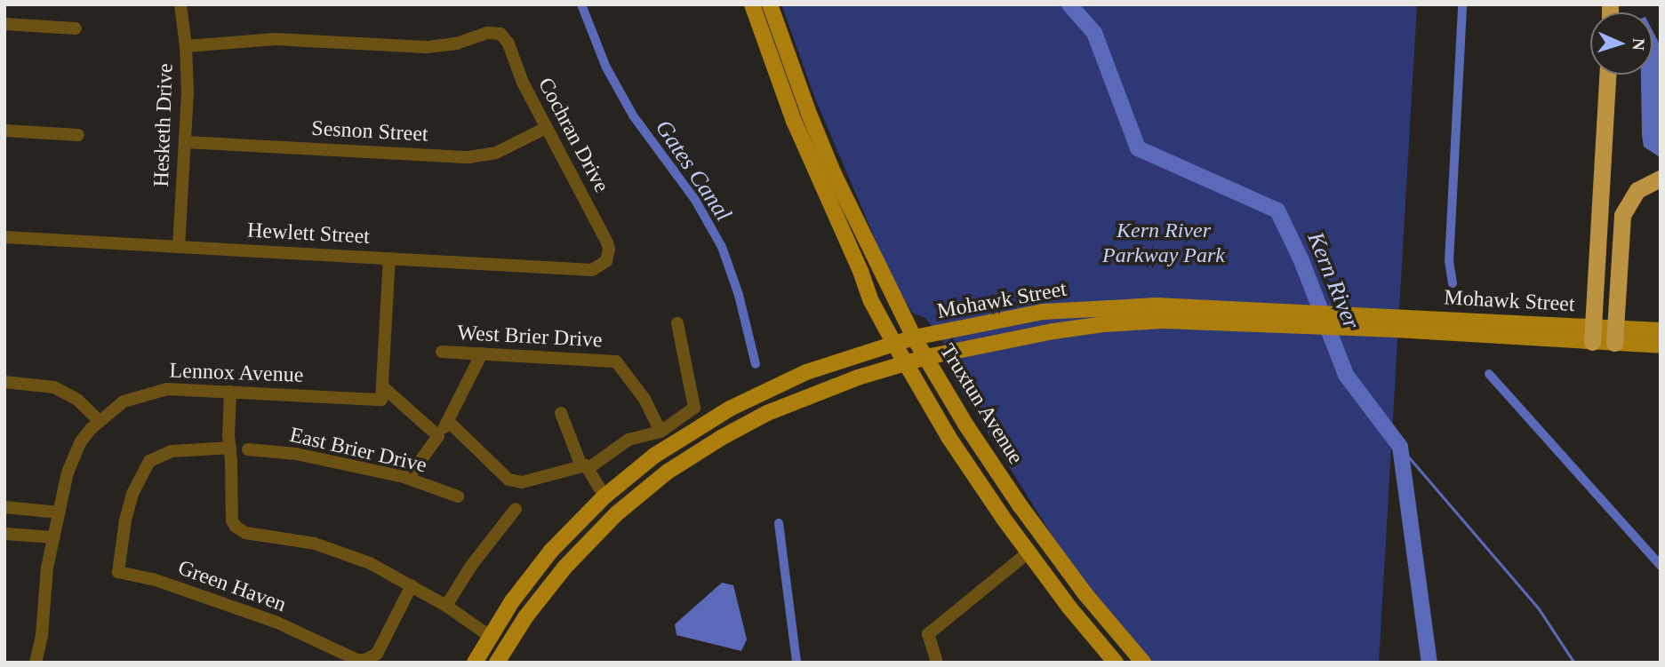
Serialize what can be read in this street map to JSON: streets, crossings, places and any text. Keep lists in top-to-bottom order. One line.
{"streets":{"main road":["Mohawk Street","Truxtun Avenue"],"street":["Hesketh Drive","Sesnon Street","Cochran Drive","Hewlett Street","West Brier Drive","Lennox Avenue","East Brier Drive","Green Haven"]},"crossings":[["Hesketh Drive","Sesnon Street"],["Hesketh Drive","Cochran Drive"],["Hesketh Drive","Hewlett Street"],["Sesnon Street","Cochran Drive"],["Cochran Drive","Hewlett Street"],["Mohawk Street","Truxtun Avenue"]],"water":["Gates Canal","Kern River"],"parks":["Kern River Parkway Park"],"north":"right"}
